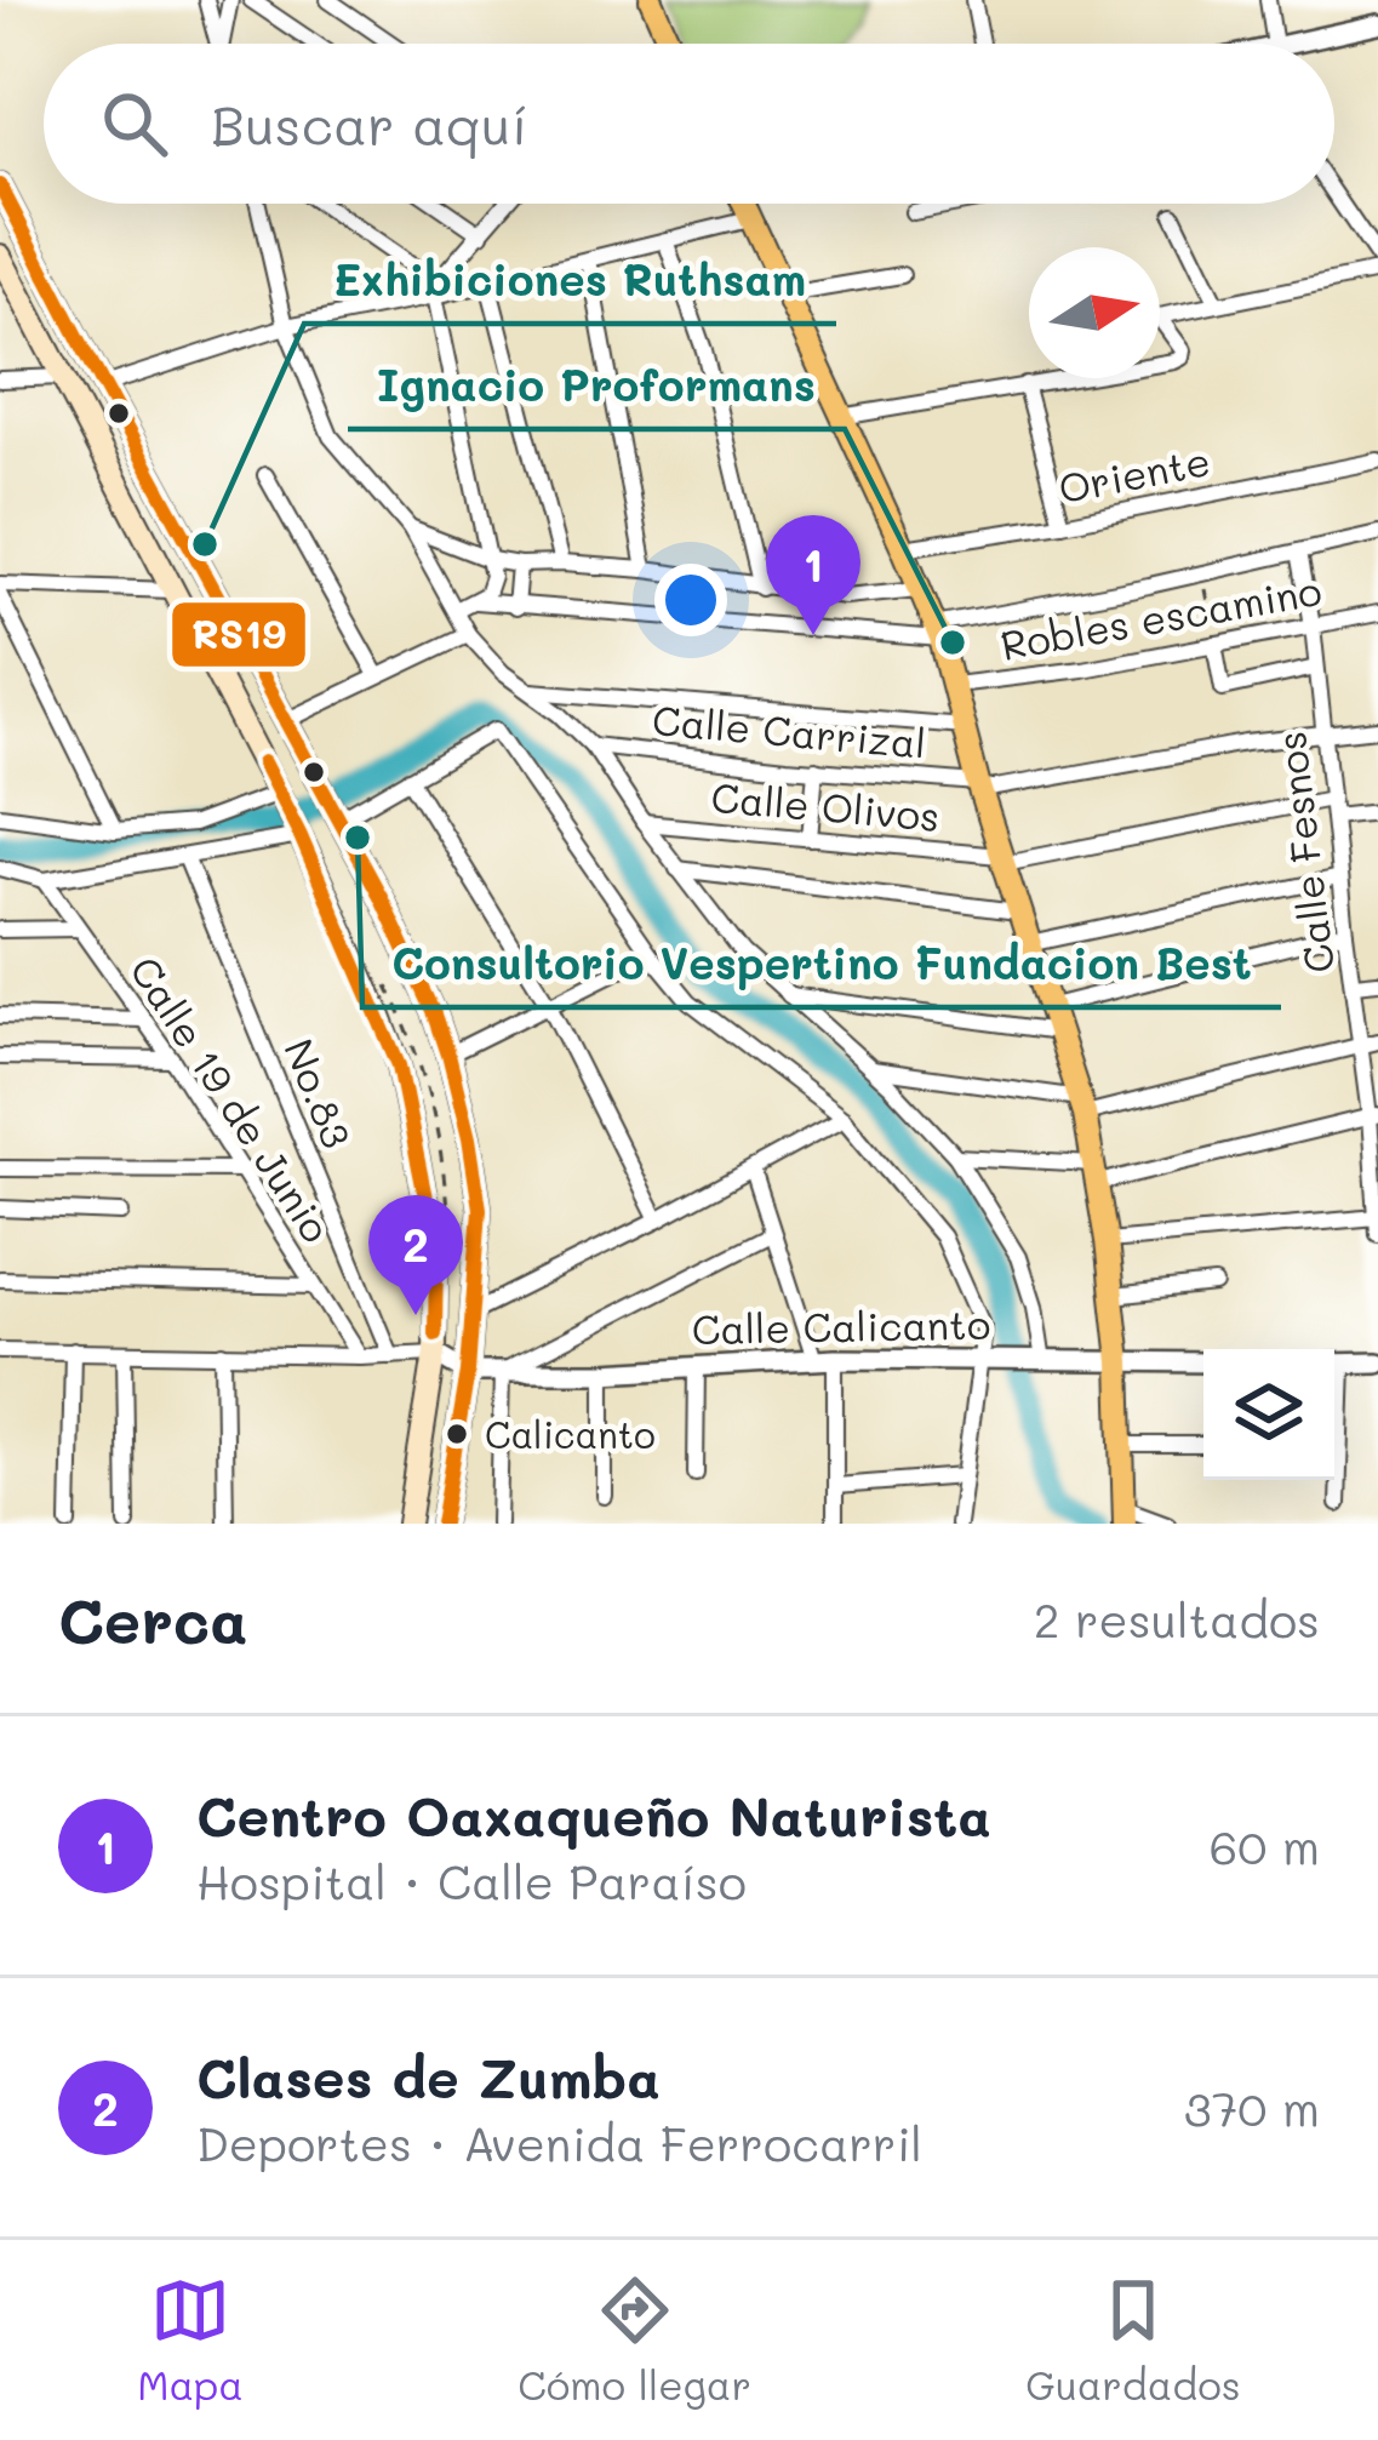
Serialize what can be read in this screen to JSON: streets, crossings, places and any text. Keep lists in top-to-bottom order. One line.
{"streets":{"street":["Oriente","Robles escamino","Calle Carrizal","Calle Olivos","Calle Fesnos","No.83","Calle 19 de Junio","Calle Calicanto"]},"crossings":[["Robles escamino","Calle Fesnos"],["Calle Carrizal","Calle Fesnos"],["Calle Olivos","Calle Fesnos"]],"places":["Exhibiciones Ruthsam","Ignacio Proformans","Consultorio Vespertino Fundacion Best","Calicanto"],"lines":["transit line RS19"],"north":"right","page":{"search":"Buscar aquí","pins":["1","2"],"heading":["Cerca","2 resultados"],"list":[{"mark":"1","name":"Centro Oaxaqueño Naturista","note":"Hospital · Calle Paraíso","value":"60 m"},{"mark":"2","name":"Clases de Zumba","note":"Deportes · Avenida Ferrocarril","value":"370 m"}],"nav":["Mapa","Cómo llegar","Guardados"]}}
